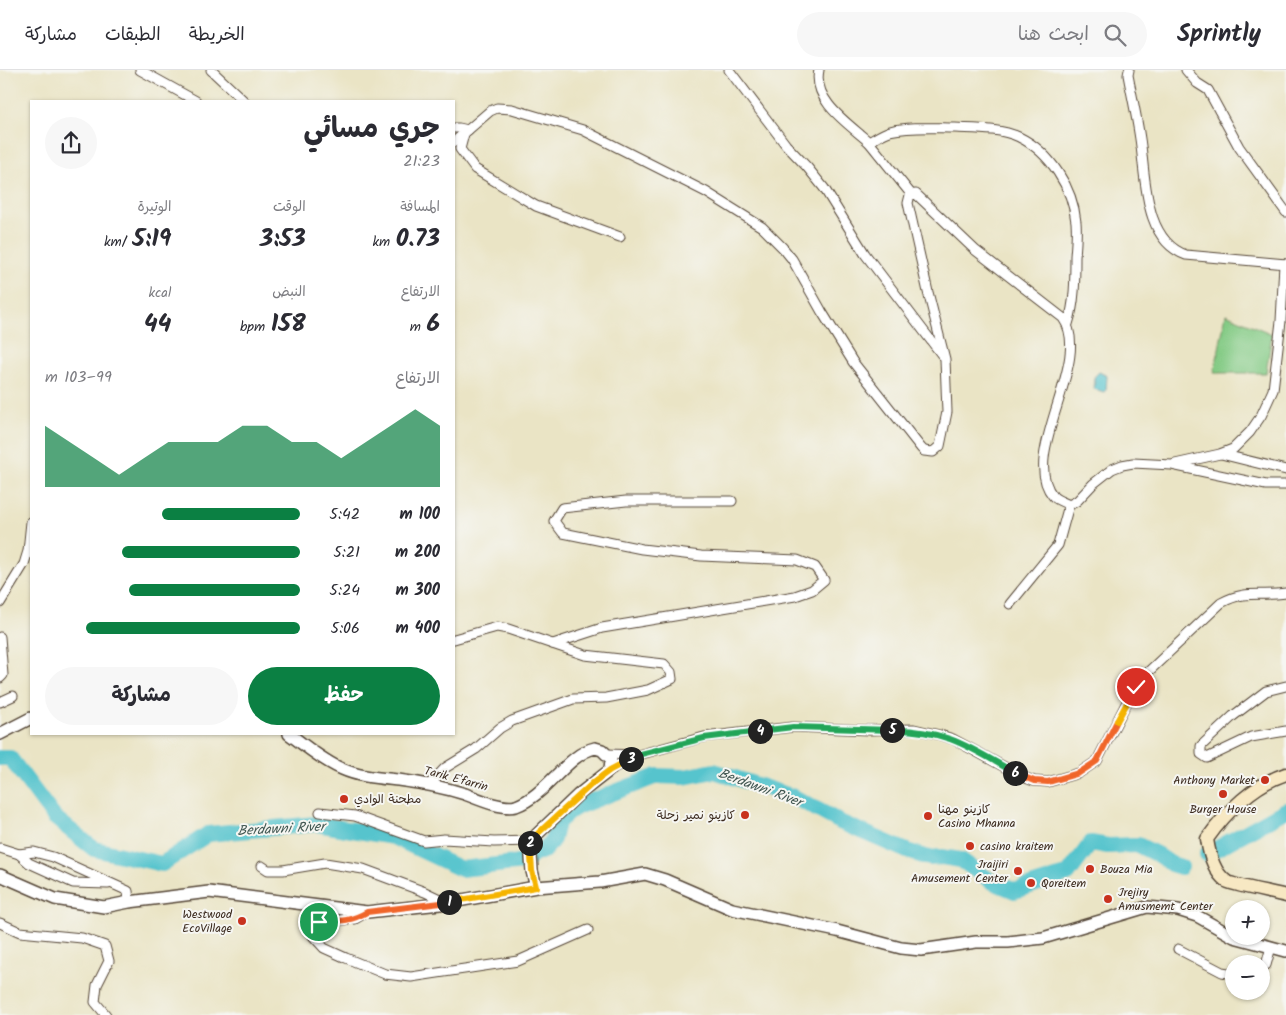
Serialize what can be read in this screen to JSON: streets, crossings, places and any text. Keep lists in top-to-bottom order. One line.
{"streets":{"street":["Tarik E'farrin"]},"water":["Berdawni River"],"places":["Anthony Market","Burger House","مطحنة الوادي","كازينو نمير زحلة","كازينو مهنا Casino Mhanna","casino kraitem","Bouza Mia","Jraijiri Amusement Center","Qoreitem","Jrejiry Amusmemt Center","Westwood EcoVillage"],"page":{"header":"Sprintly","search":"ابحث هنا","nav":["الخريطة","الطبقات","مشاركة"],"heading":["جري مسائي","21:23"],"stats":[["المسافة","0.73 km"],["الوقت","3:53"],["الوتيرة","5:19 /km"],["الارتفاع","6 m"],["النبض","158 bpm"],["kcal","44"]],"chart":["الارتفاع","99–103 m"],"list":[{"name":"100 m","note":"5:42"},{"name":"200 m","note":"5:21"},{"name":"300 m","note":"5:24"},{"name":"400 m","note":"5:06"}],"buttons":["حفظ","مشاركة"],"pins":["5","4","3","6","2","1"],"map_buttons":["+","−"]}}
